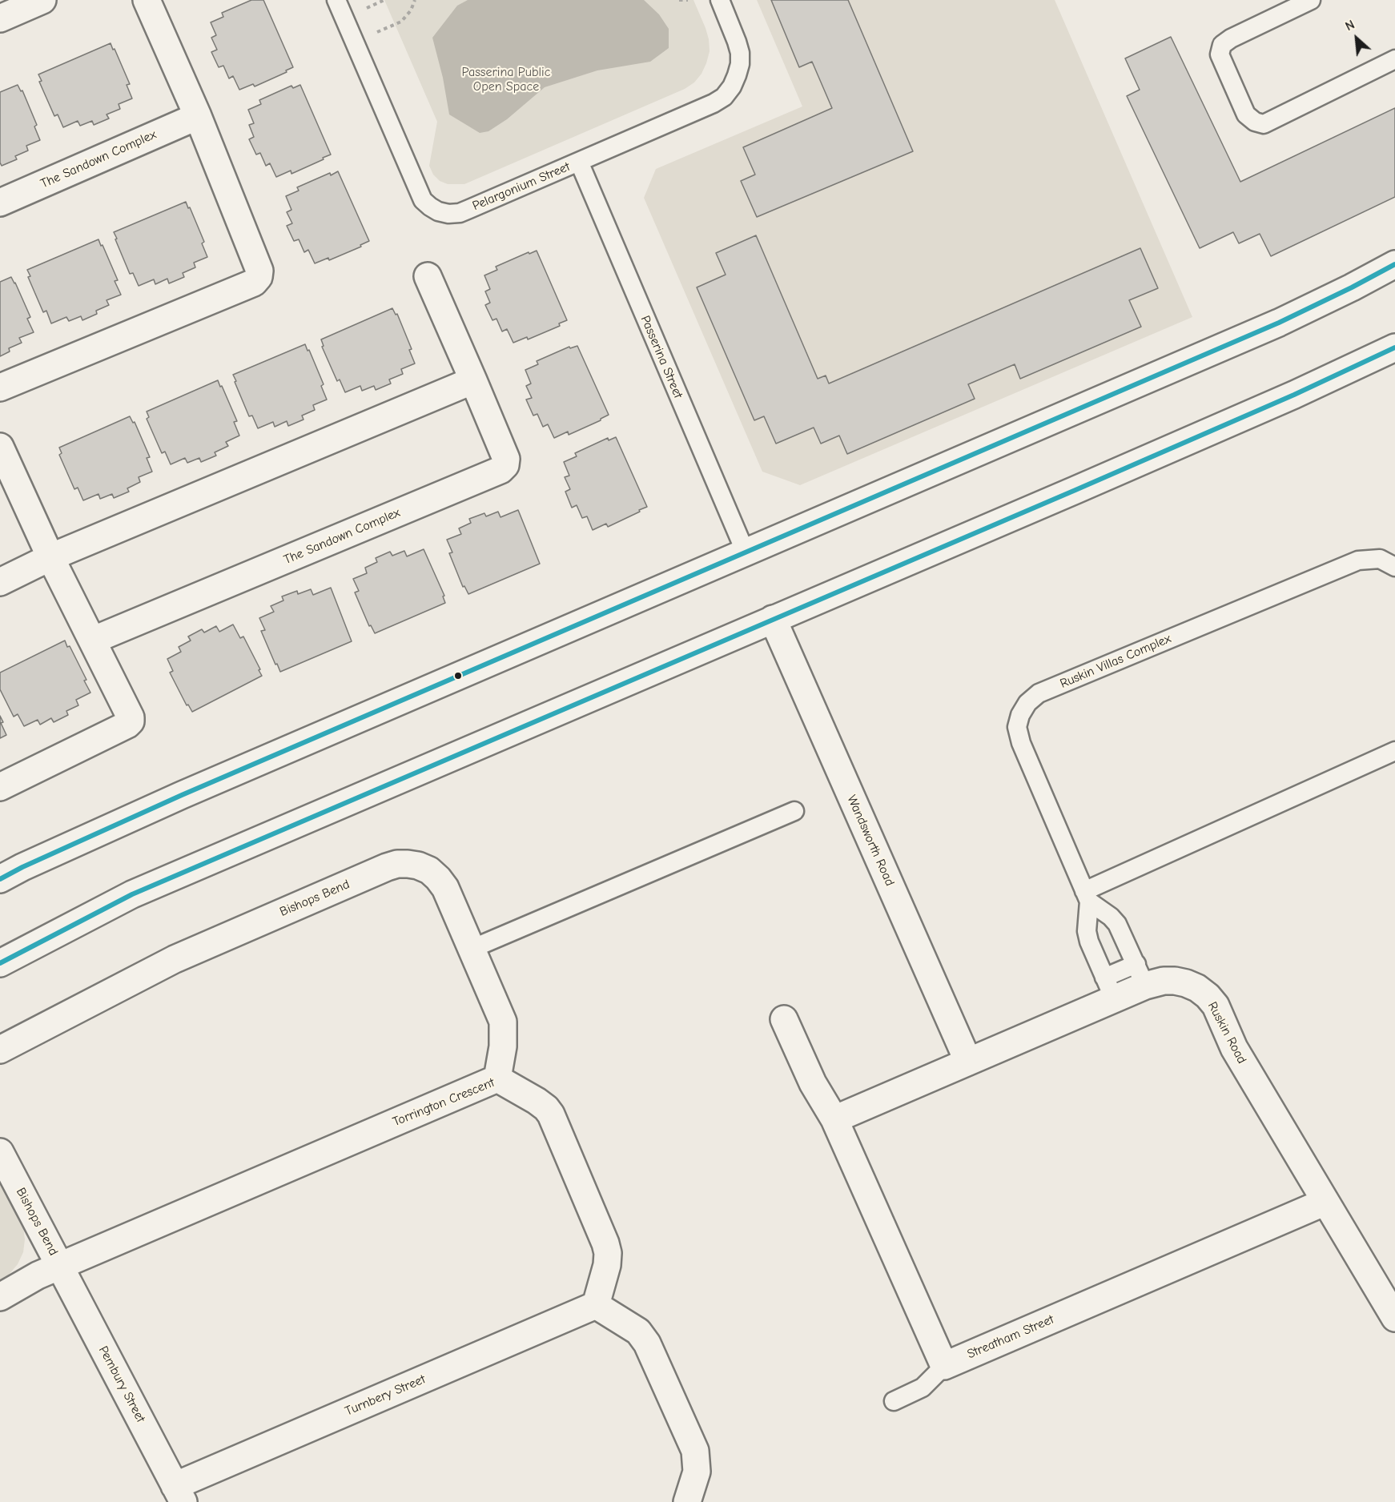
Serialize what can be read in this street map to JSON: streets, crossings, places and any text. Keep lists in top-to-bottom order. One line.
{"streets":{"street":["The Sandown Complex","Wandsworth Road","Bishops Bend","Ruskin Road","Torrington Crescent","Streatham Street","Pembury Street","Turnbery Street"],"lane":["Pelargonium Street","Passerina Street","Ruskin Villas Complex"]},"crossings":[["Pelargonium Street","Passerina Street"],["Ruskin Villas Complex","Ruskin Road"],["Wandsworth Road","Ruskin Road"],["Bishops Bend","Torrington Crescent"],["Bishops Bend","Pembury Street"],["Ruskin Road","Streatham Street"],["Torrington Crescent","Pembury Street"],["Torrington Crescent","Turnbery Street"],["Pembury Street","Turnbery Street"]],"parks":["Passerina Public Open Space"],"north":"top left"}
